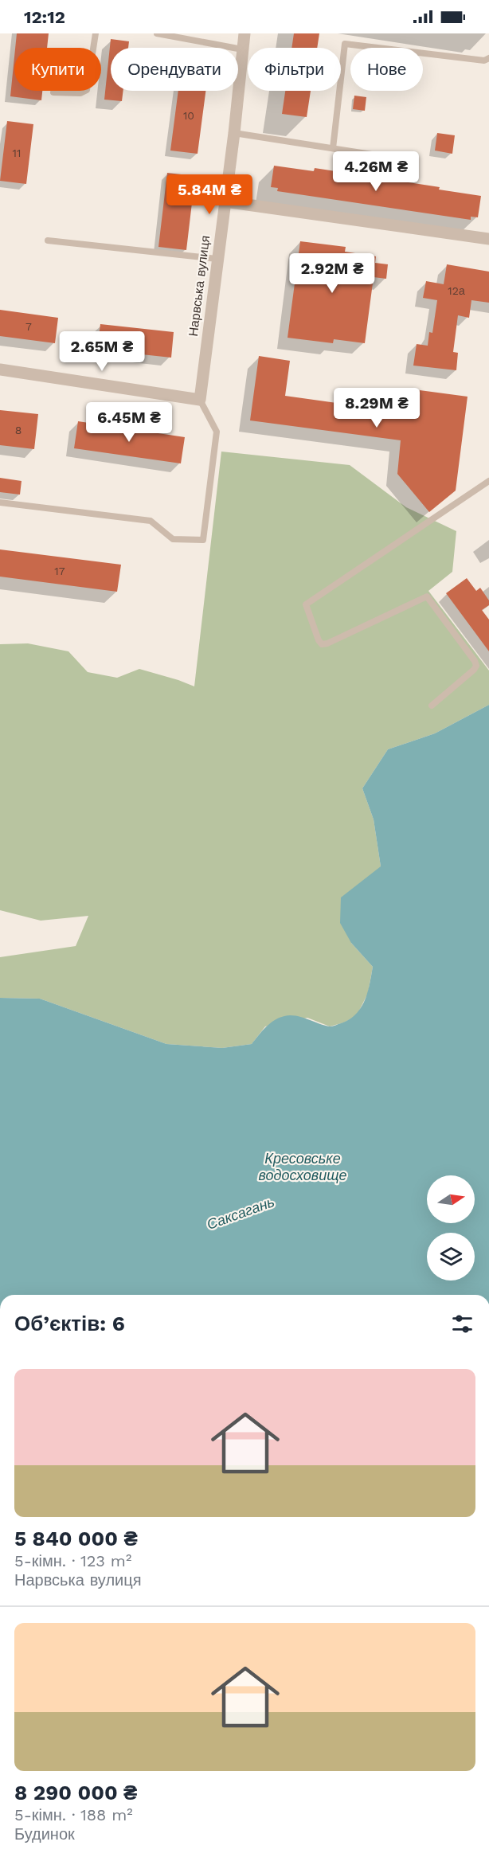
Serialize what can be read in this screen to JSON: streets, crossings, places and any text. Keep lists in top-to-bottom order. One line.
{"streets":{"street":["Нарвська вулиця"]},"water":["Кресовське водосховище","Саксагань"],"house_numbers":["10","11","12а","7","8","17"],"north":"right","page":{"status":"12:12","chip":["Купити","Орендувати","Фільтри","Нове"],"price":["4.26M ₴","5.84M ₴","2.92M ₴","2.65M ₴","8.29M ₴","6.45M ₴"],"heading":"Об’єктів: 6","list":[{"name":"5 840 000 ₴","note":"5-кімн. · 123 m² · Нарвська вулиця"},{"name":"8 290 000 ₴","note":"5-кімн. · 188 m² · Будинок"}]}}
